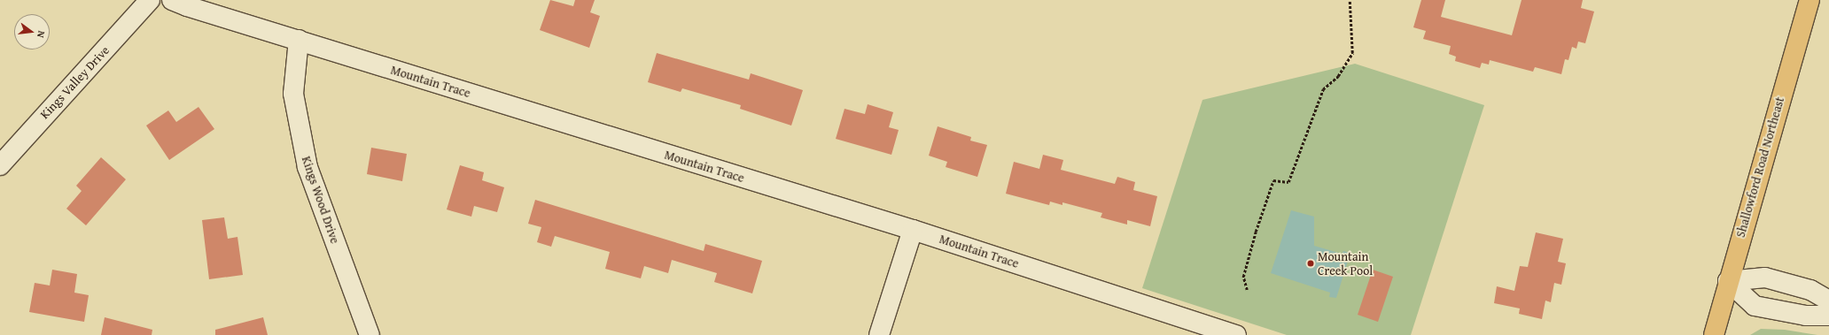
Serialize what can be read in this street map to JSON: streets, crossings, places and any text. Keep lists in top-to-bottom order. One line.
{"streets":{"main road":["Shallowford Road Northeast"],"street":["Mountain Trace","Kings Valley Drive","Kings Wood Drive"]},"crossings":[["Mountain Trace","Kings Wood Drive"]],"places":["Mountain Creek Pool"],"north":"right"}
